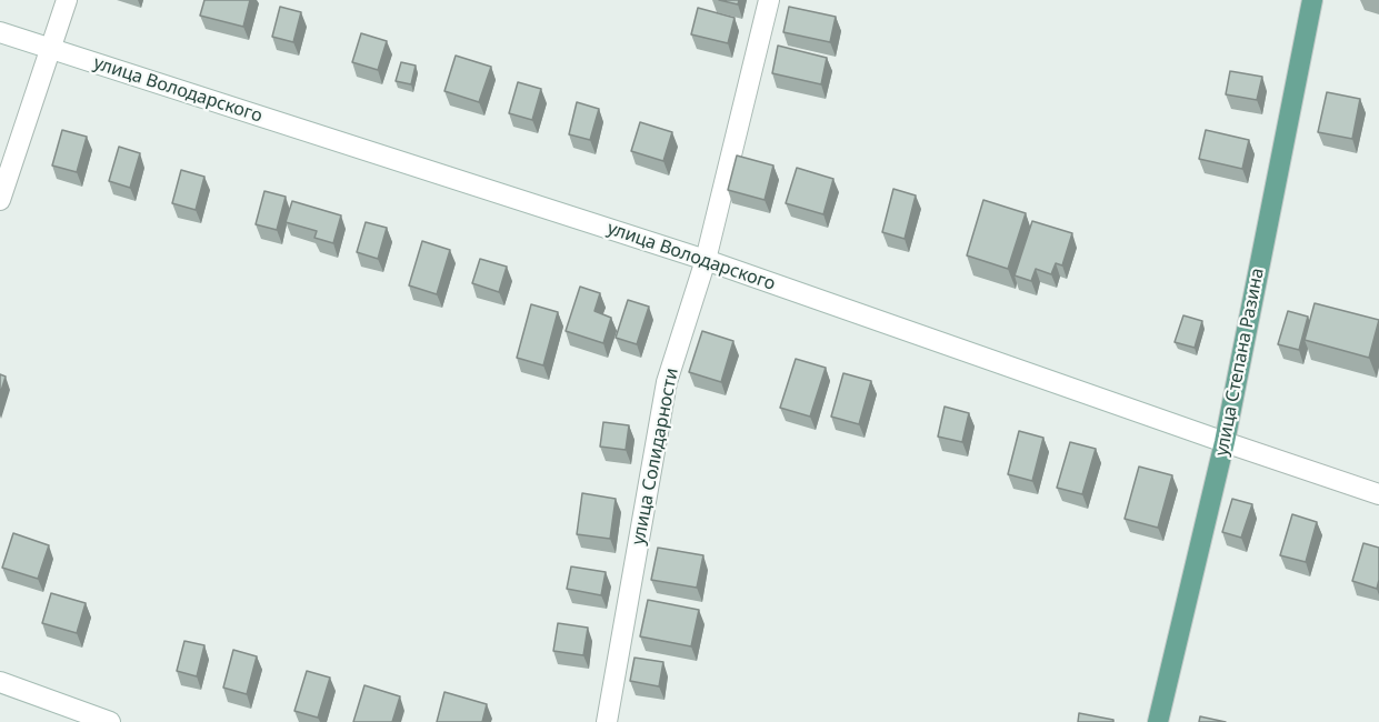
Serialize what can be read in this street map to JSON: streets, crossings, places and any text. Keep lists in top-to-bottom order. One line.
{"streets":{"main road":["улица Володарского","улица Степана Разина","улица Солидарности"]},"crossings":[["улица Володарского","улица Степана Разина"],["улица Володарского","улица Солидарности"]]}
